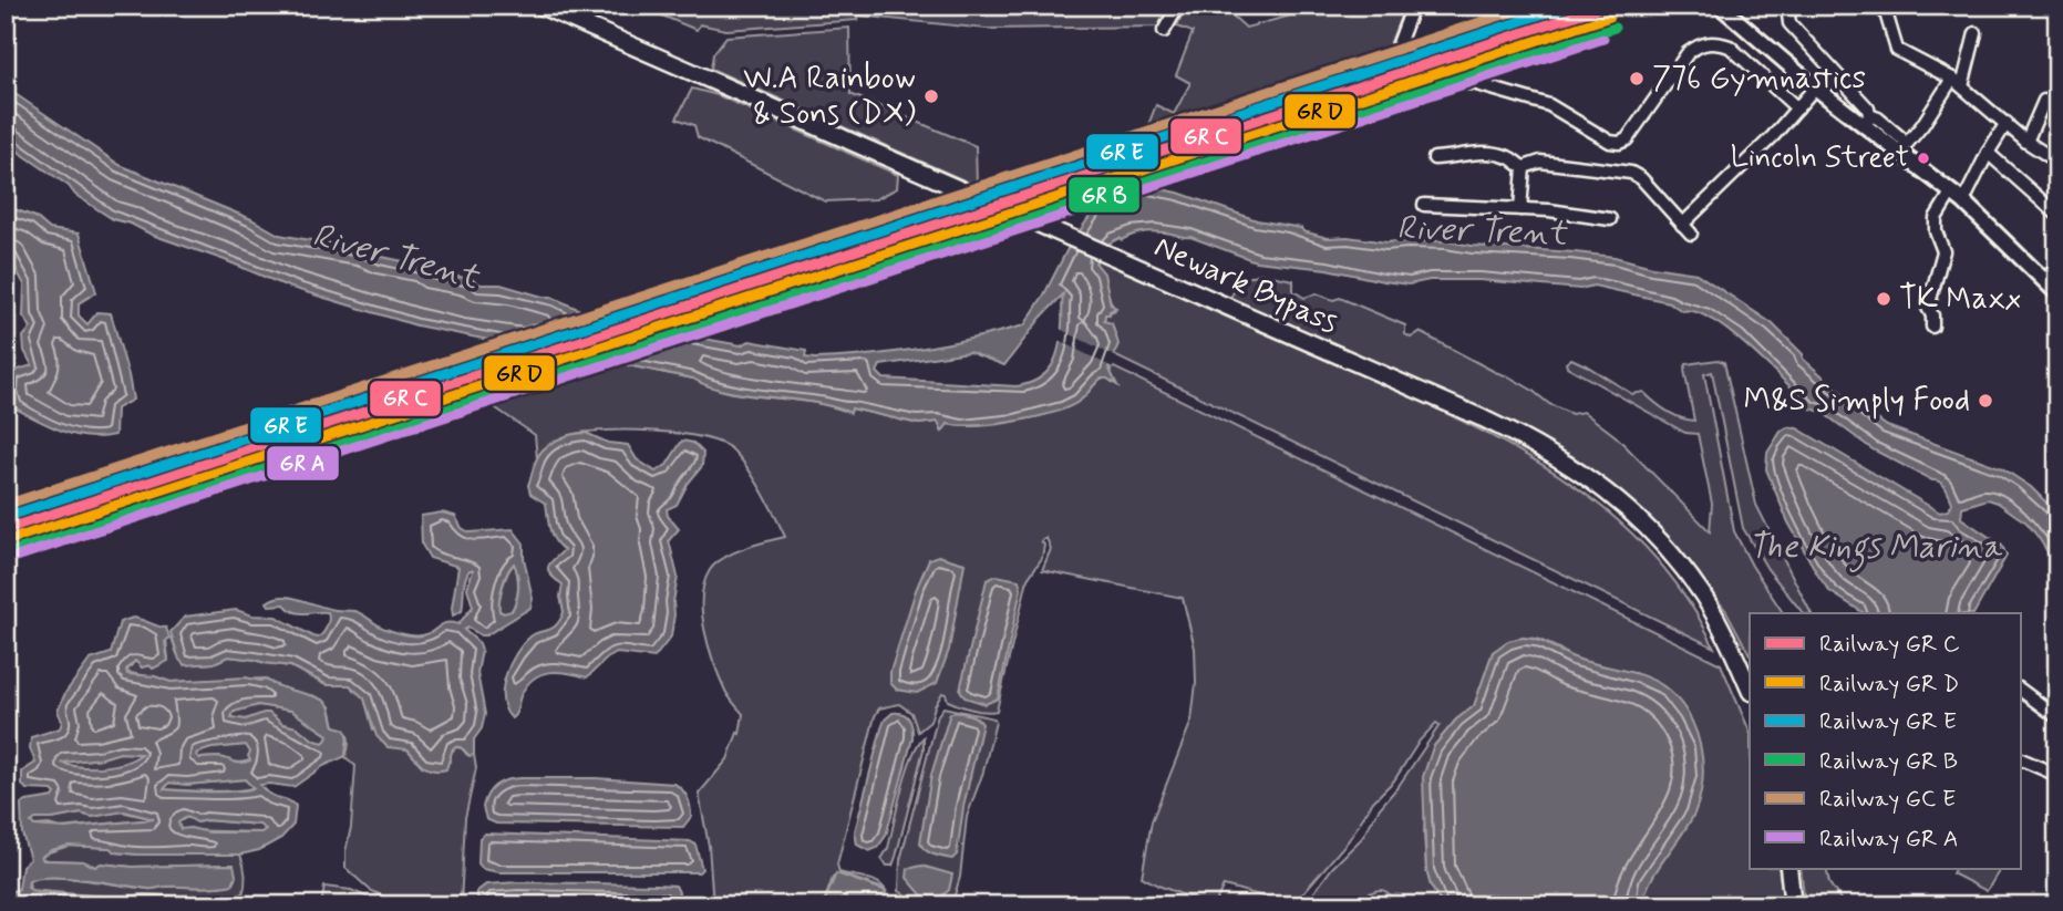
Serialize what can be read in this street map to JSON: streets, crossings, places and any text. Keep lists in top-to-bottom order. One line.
{"streets":{"highway":["Newark Bypass"]},"water":["River Trent","The Kings Marina"],"places":["776 Gymnastics","W.A Rainbow & Sons (DX)","Lincoln Street","TK Maxx","M&S Simply Food"],"legend":["Railway GR C","Railway GR D","Railway GR E","Railway GR B","Railway GC E","Railway GR A"]}
